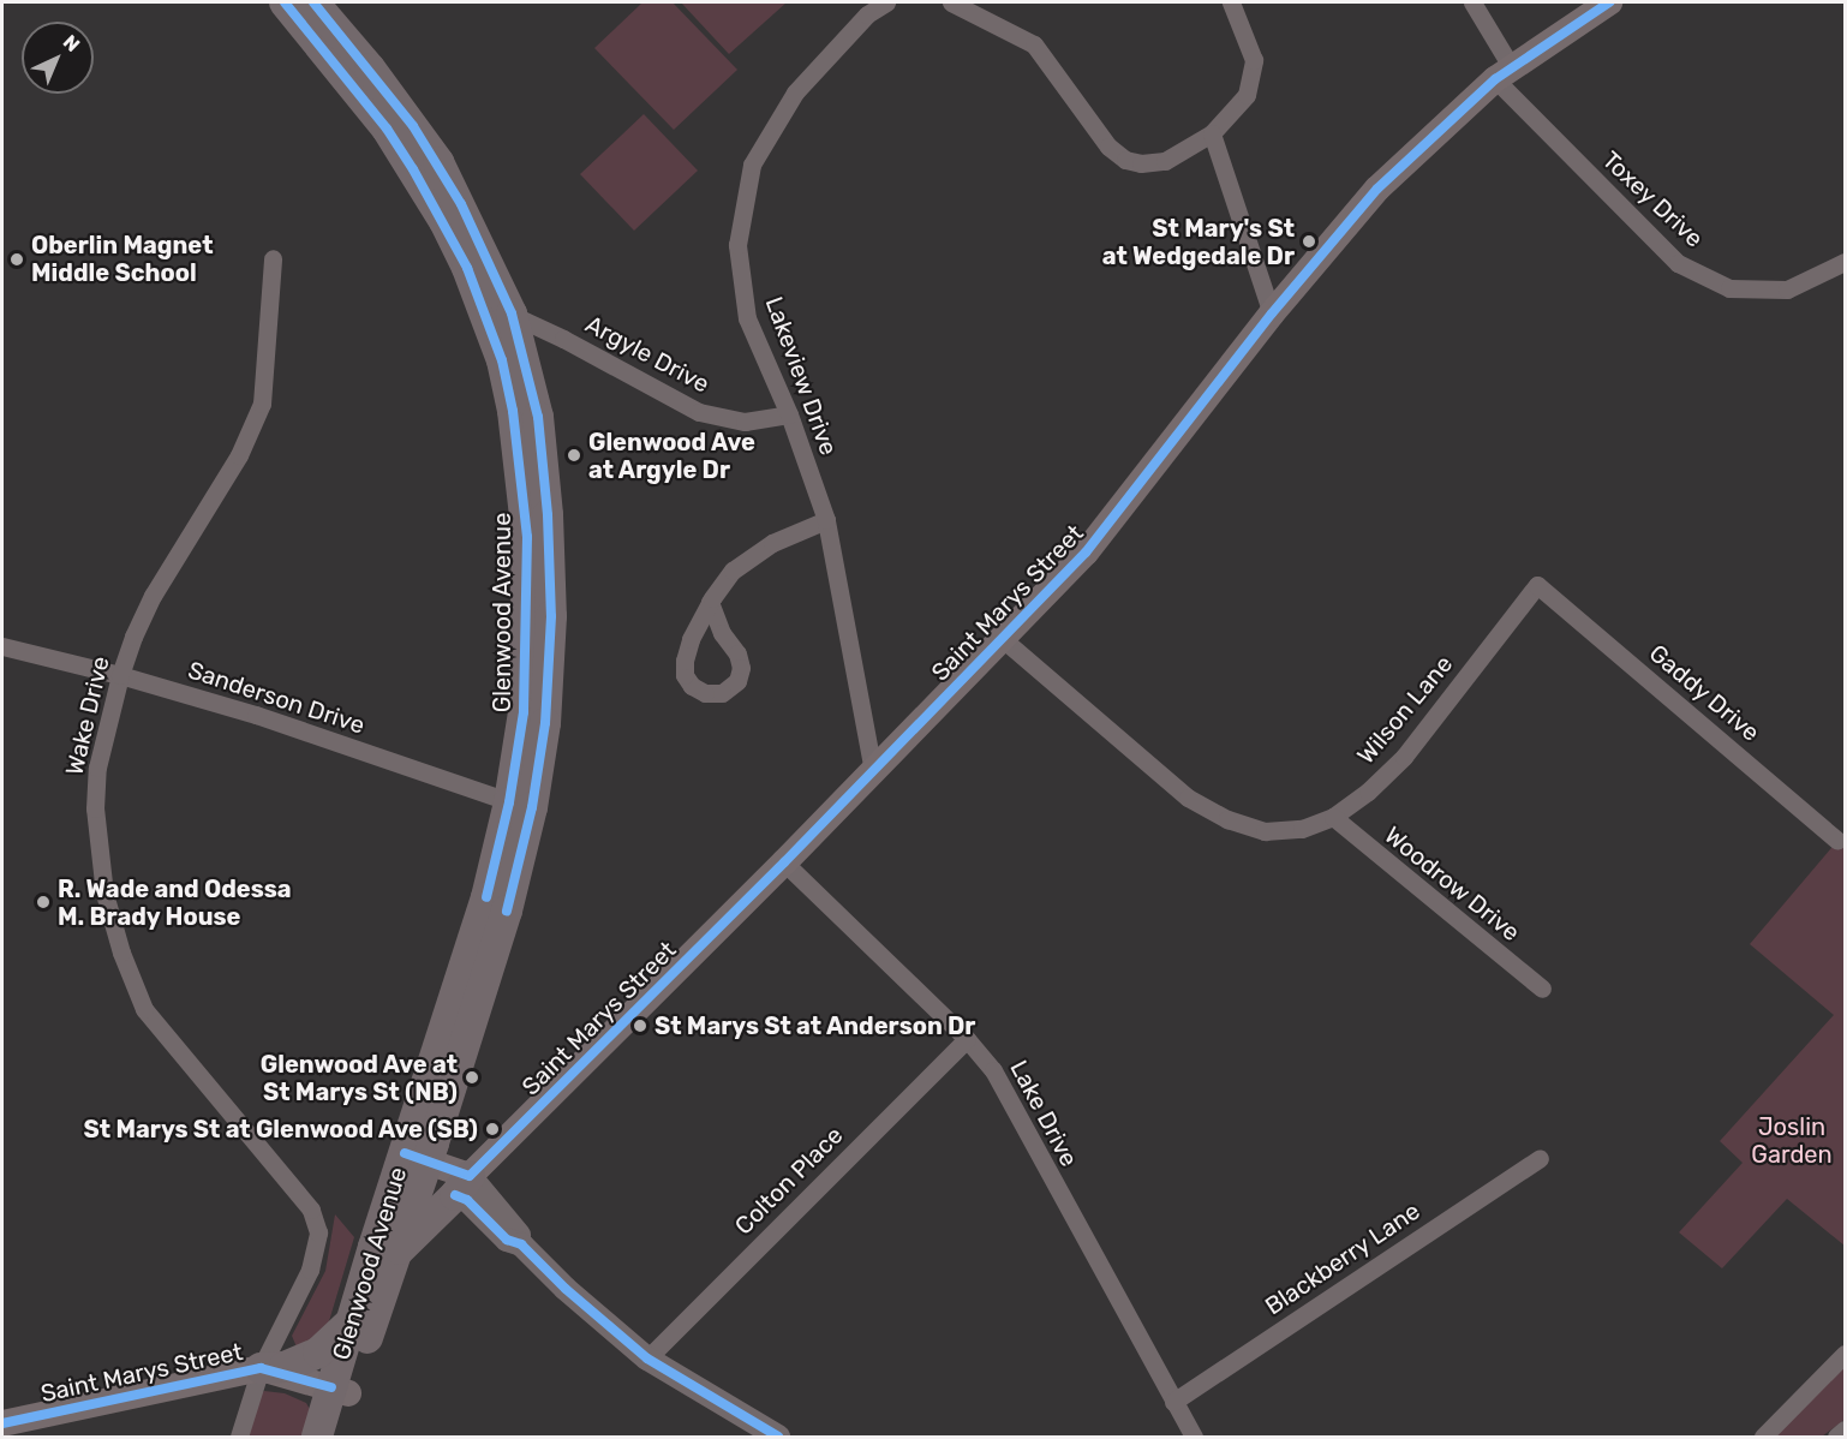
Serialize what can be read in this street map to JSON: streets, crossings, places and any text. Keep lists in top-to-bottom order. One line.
{"streets":{"main road":["Saint Marys Street","Glenwood Avenue"],"street":["Toxey Drive","Argyle Drive","Lakeview Drive","Gaddy Drive","Sanderson Drive","Wilson Lane","Wake Drive","Woodrow Drive","Lake Drive","Colton Place","Blackberry Lane"]},"crossings":[["Toxey Drive","Saint Marys Street"],["Argyle Drive","Lakeview Drive"],["Argyle Drive","Glenwood Avenue"],["Lakeview Drive","Saint Marys Street"],["Saint Marys Street","Glenwood Avenue"],["Saint Marys Street","Wilson Lane"],["Saint Marys Street","Wake Drive"],["Saint Marys Street","Lake Drive"],["Glenwood Avenue","Sanderson Drive"],["Gaddy Drive","Wilson Lane"],["Sanderson Drive","Wake Drive"],["Wilson Lane","Woodrow Drive"],["Lake Drive","Colton Place"],["Lake Drive","Blackberry Lane"]],"parks":["Joslin Garden"],"places":["St Mary's St at Wedgedale Dr","Oberlin Magnet Middle School","Glenwood Ave at Argyle Dr","R. Wade and Odessa M. Brady House","St Marys St at Anderson Dr","Glenwood Ave at St Marys St (NB)","St Marys St at Glenwood Ave (SB)"],"north":"top right"}
